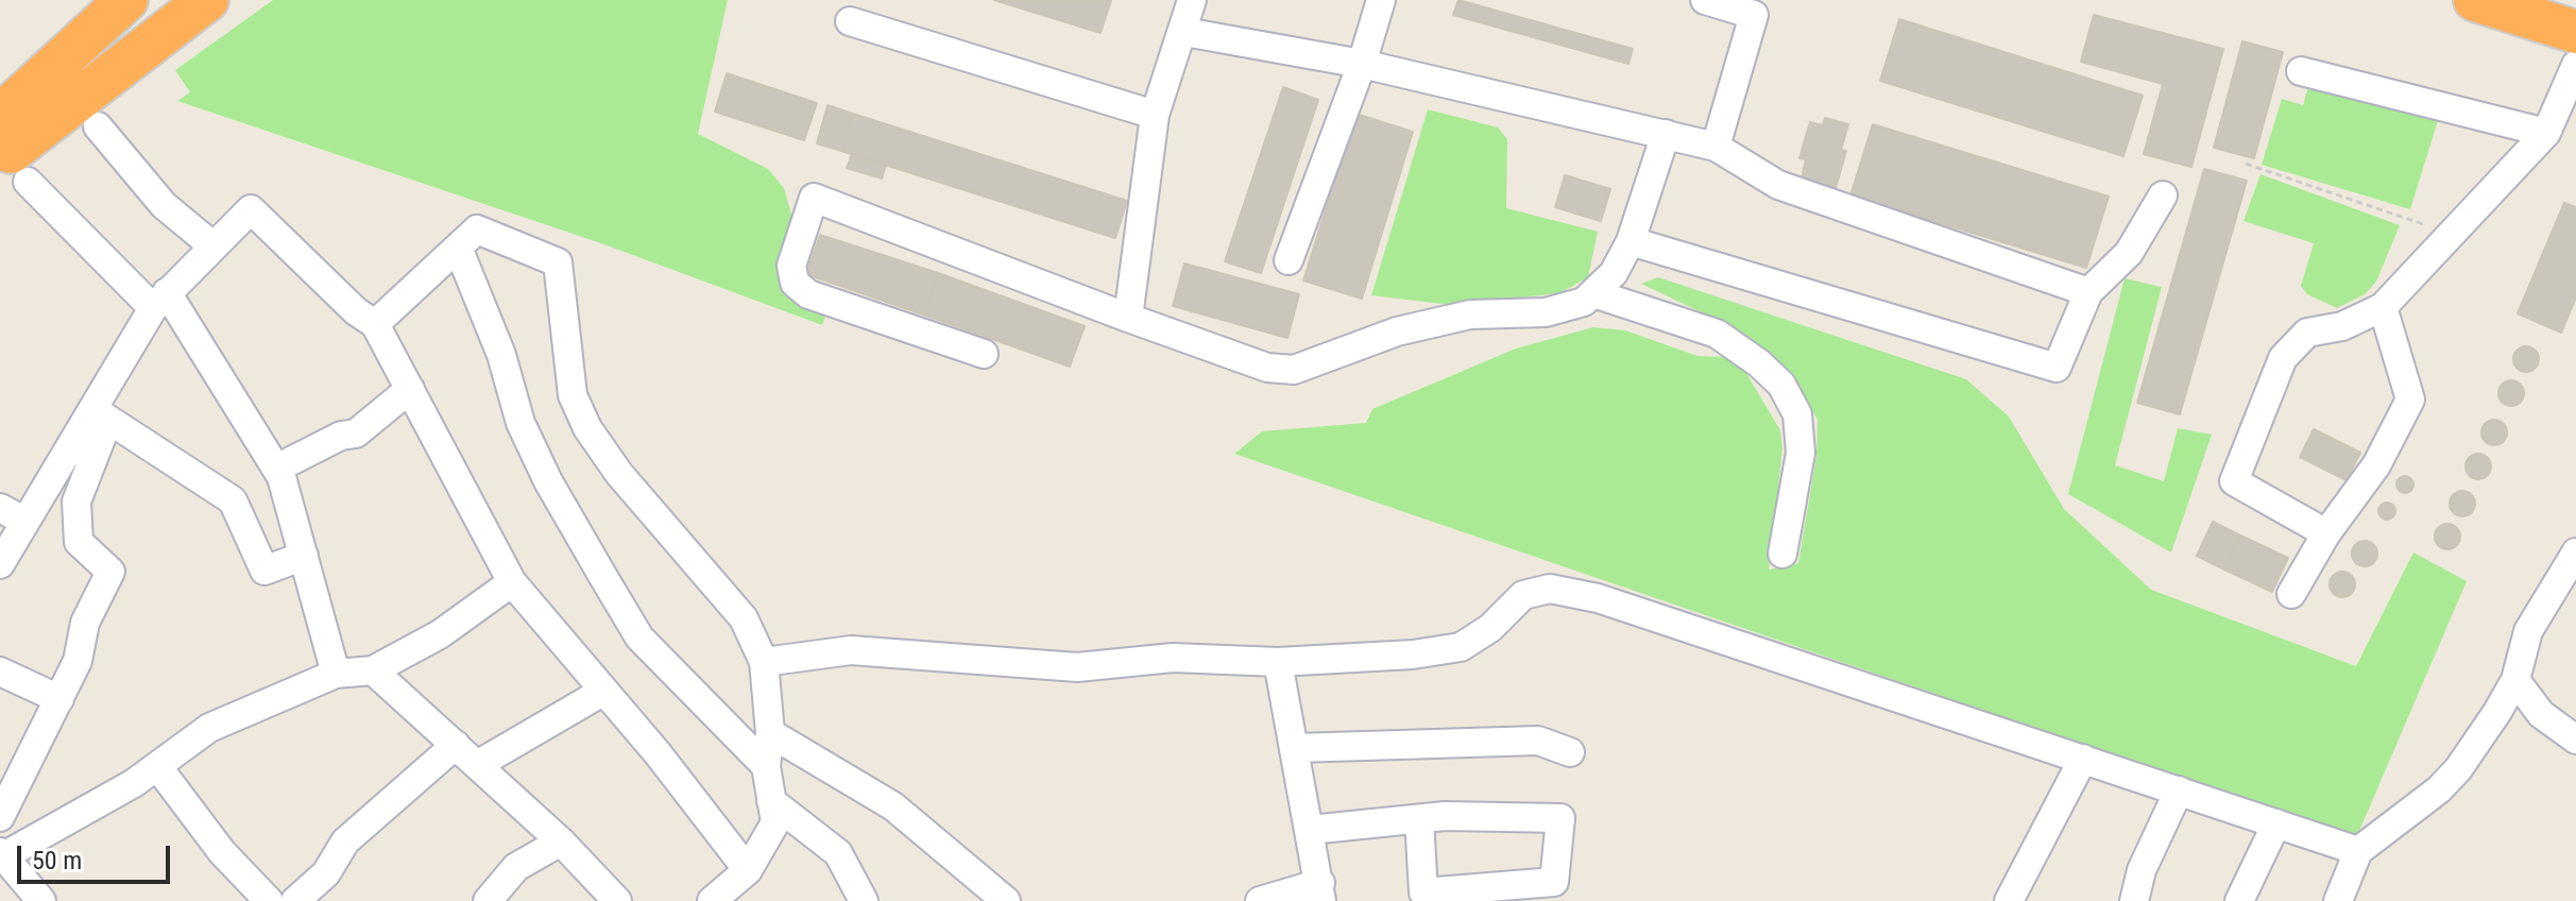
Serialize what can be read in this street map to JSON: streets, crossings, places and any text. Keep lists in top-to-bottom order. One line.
{"scale_bar":"50 m"}
